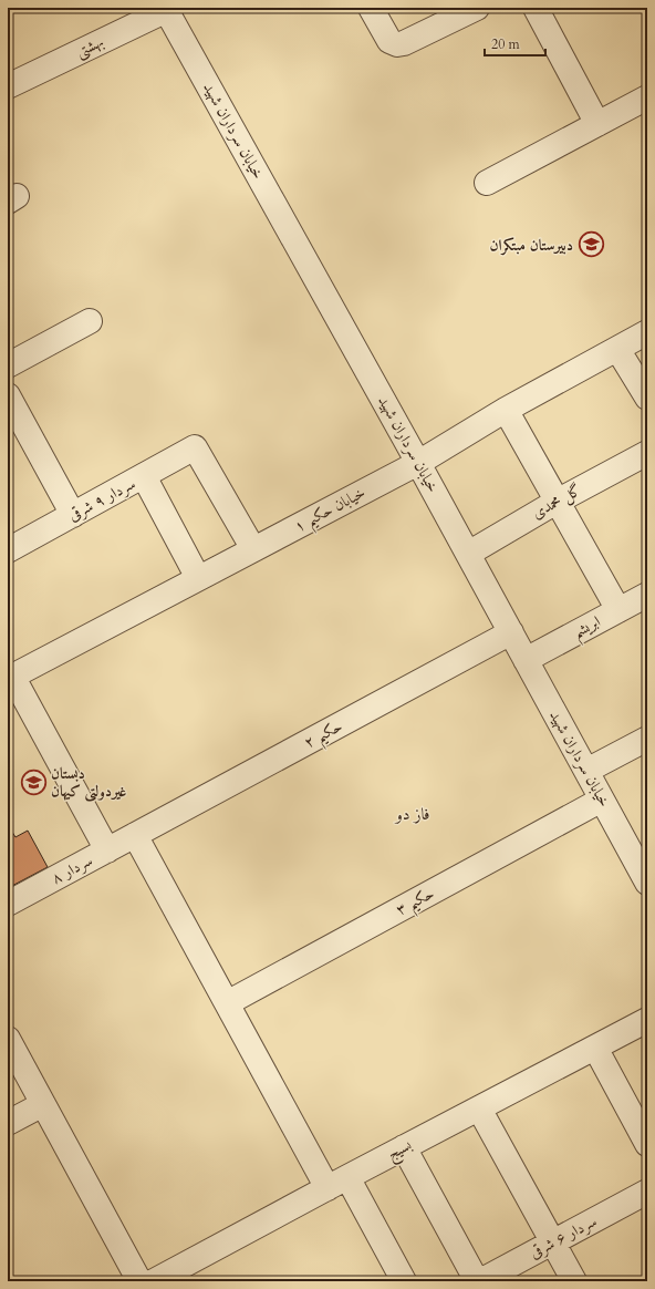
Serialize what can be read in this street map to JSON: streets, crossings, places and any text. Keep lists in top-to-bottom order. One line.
{"streets":{"street":["بهشتی","خیابان سرداران شهید","سردار ۹ شرقی","گل محمدی","خیابان حکیم ۱","ابریشم","حکیم ۲","سردار ۸","حکیم ۳","بسیج","سردار ۶ شرقی"]},"crossings":[["بهشتی","خیابان سرداران شهید"],["خیابان سرداران شهید","گل محمدی"],["خیابان سرداران شهید","خیابان حکیم ۱"],["خیابان سرداران شهید","ابریشم"],["خیابان سرداران شهید","حکیم ۲"],["خیابان سرداران شهید","حکیم ۳"],["سردار ۹ شرقی","خیابان حکیم ۱"],["حکیم ۲","سردار ۸"]],"districts":["فاز دو"],"places":{"school or university":["دبیرستان مبتکران","دبستان غیردولتی کیهان"]},"scale_bar":"20 m"}
